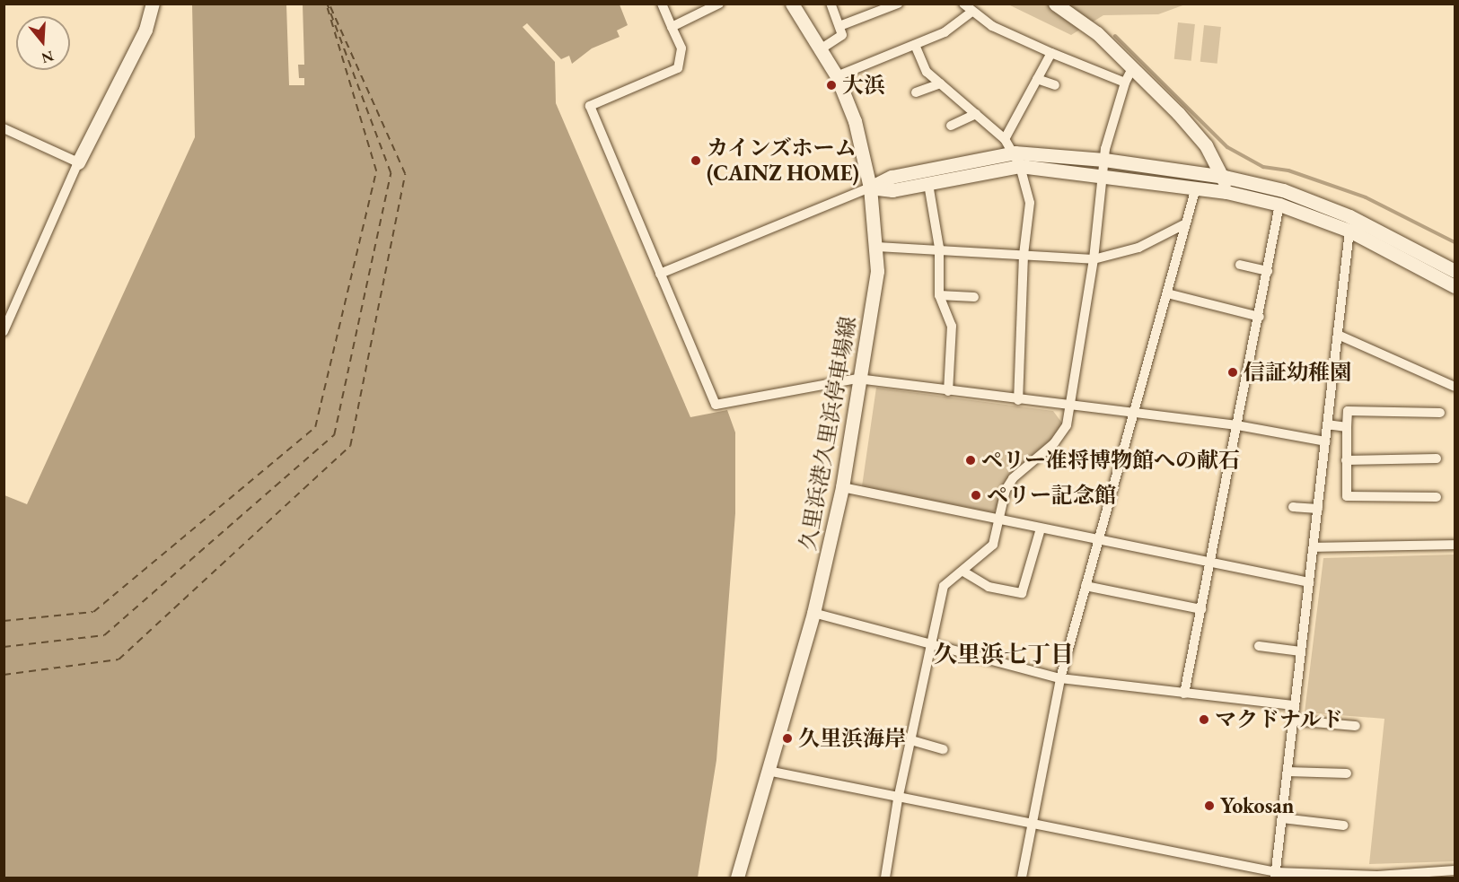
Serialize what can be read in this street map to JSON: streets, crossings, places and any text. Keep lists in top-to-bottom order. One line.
{"streets":{"street":["久里浜港久里浜停車場線"]},"districts":["久里浜七丁目"],"places":["大浜","カインズホーム (CAINZ HOME)","信証幼稚園","ペリー准将博物館への献石","ペリー記念館","マクドナルド","久里浜海岸","Yokosan"],"north":"bottom"}
